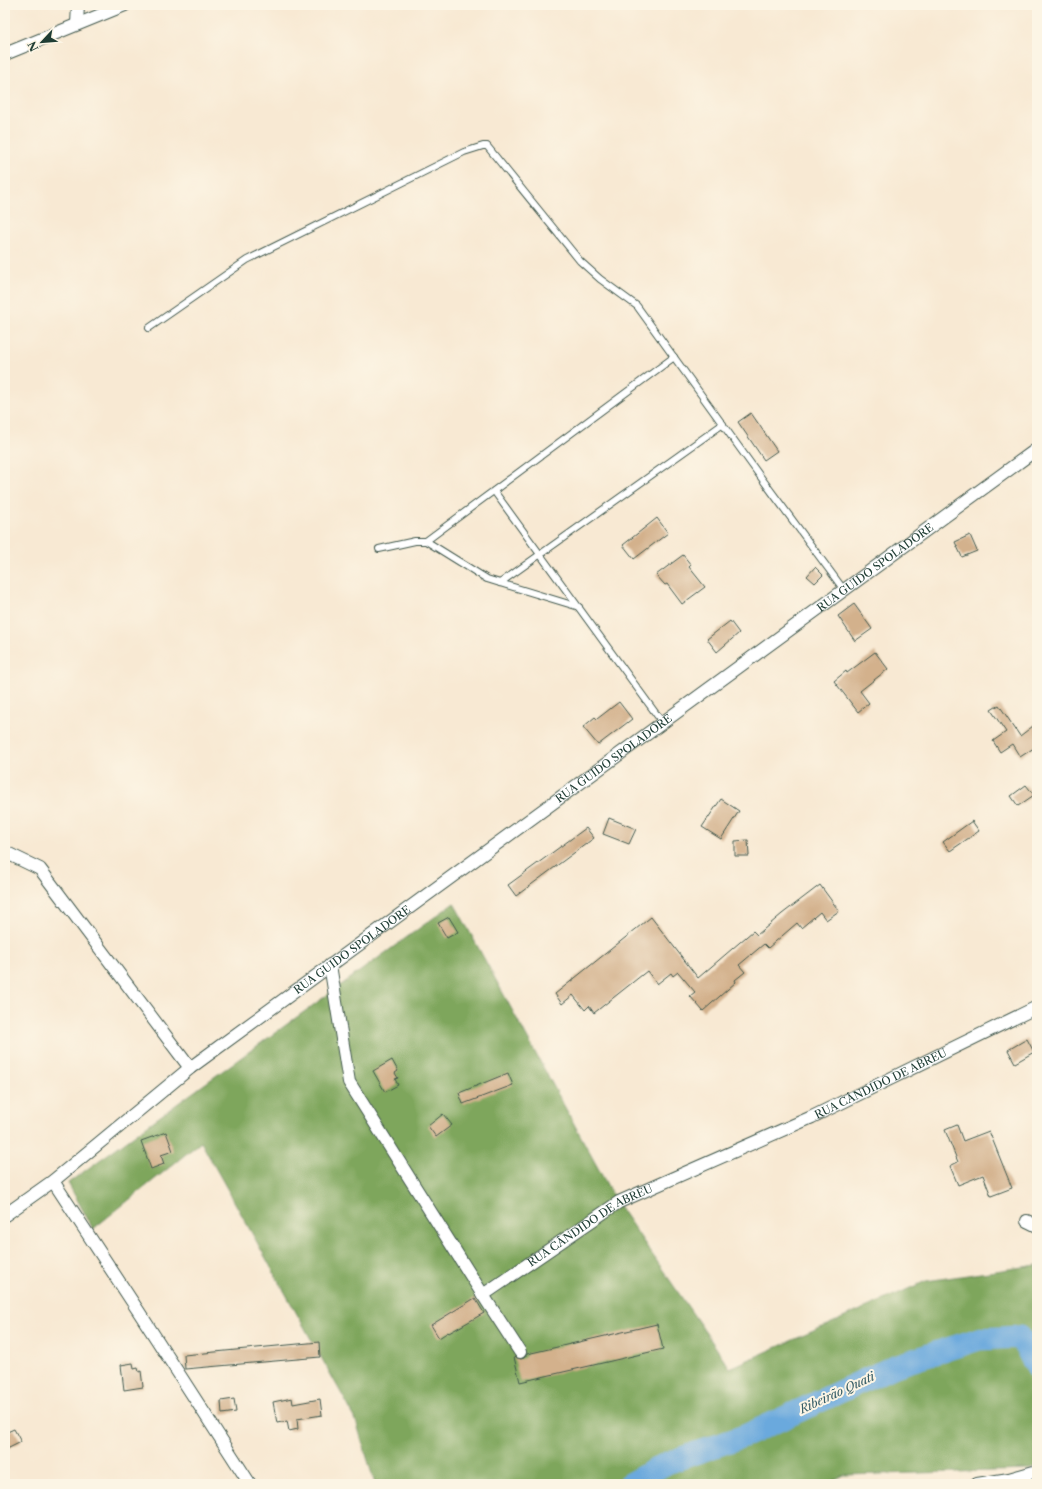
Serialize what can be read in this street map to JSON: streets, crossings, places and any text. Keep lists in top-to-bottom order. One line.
{"streets":{"street":["RUA GUIDO SPOLADORE","RUA CÂNDIDO DE ABREU"]},"water":["Ribeirão Quati"],"north":"bottom left"}
